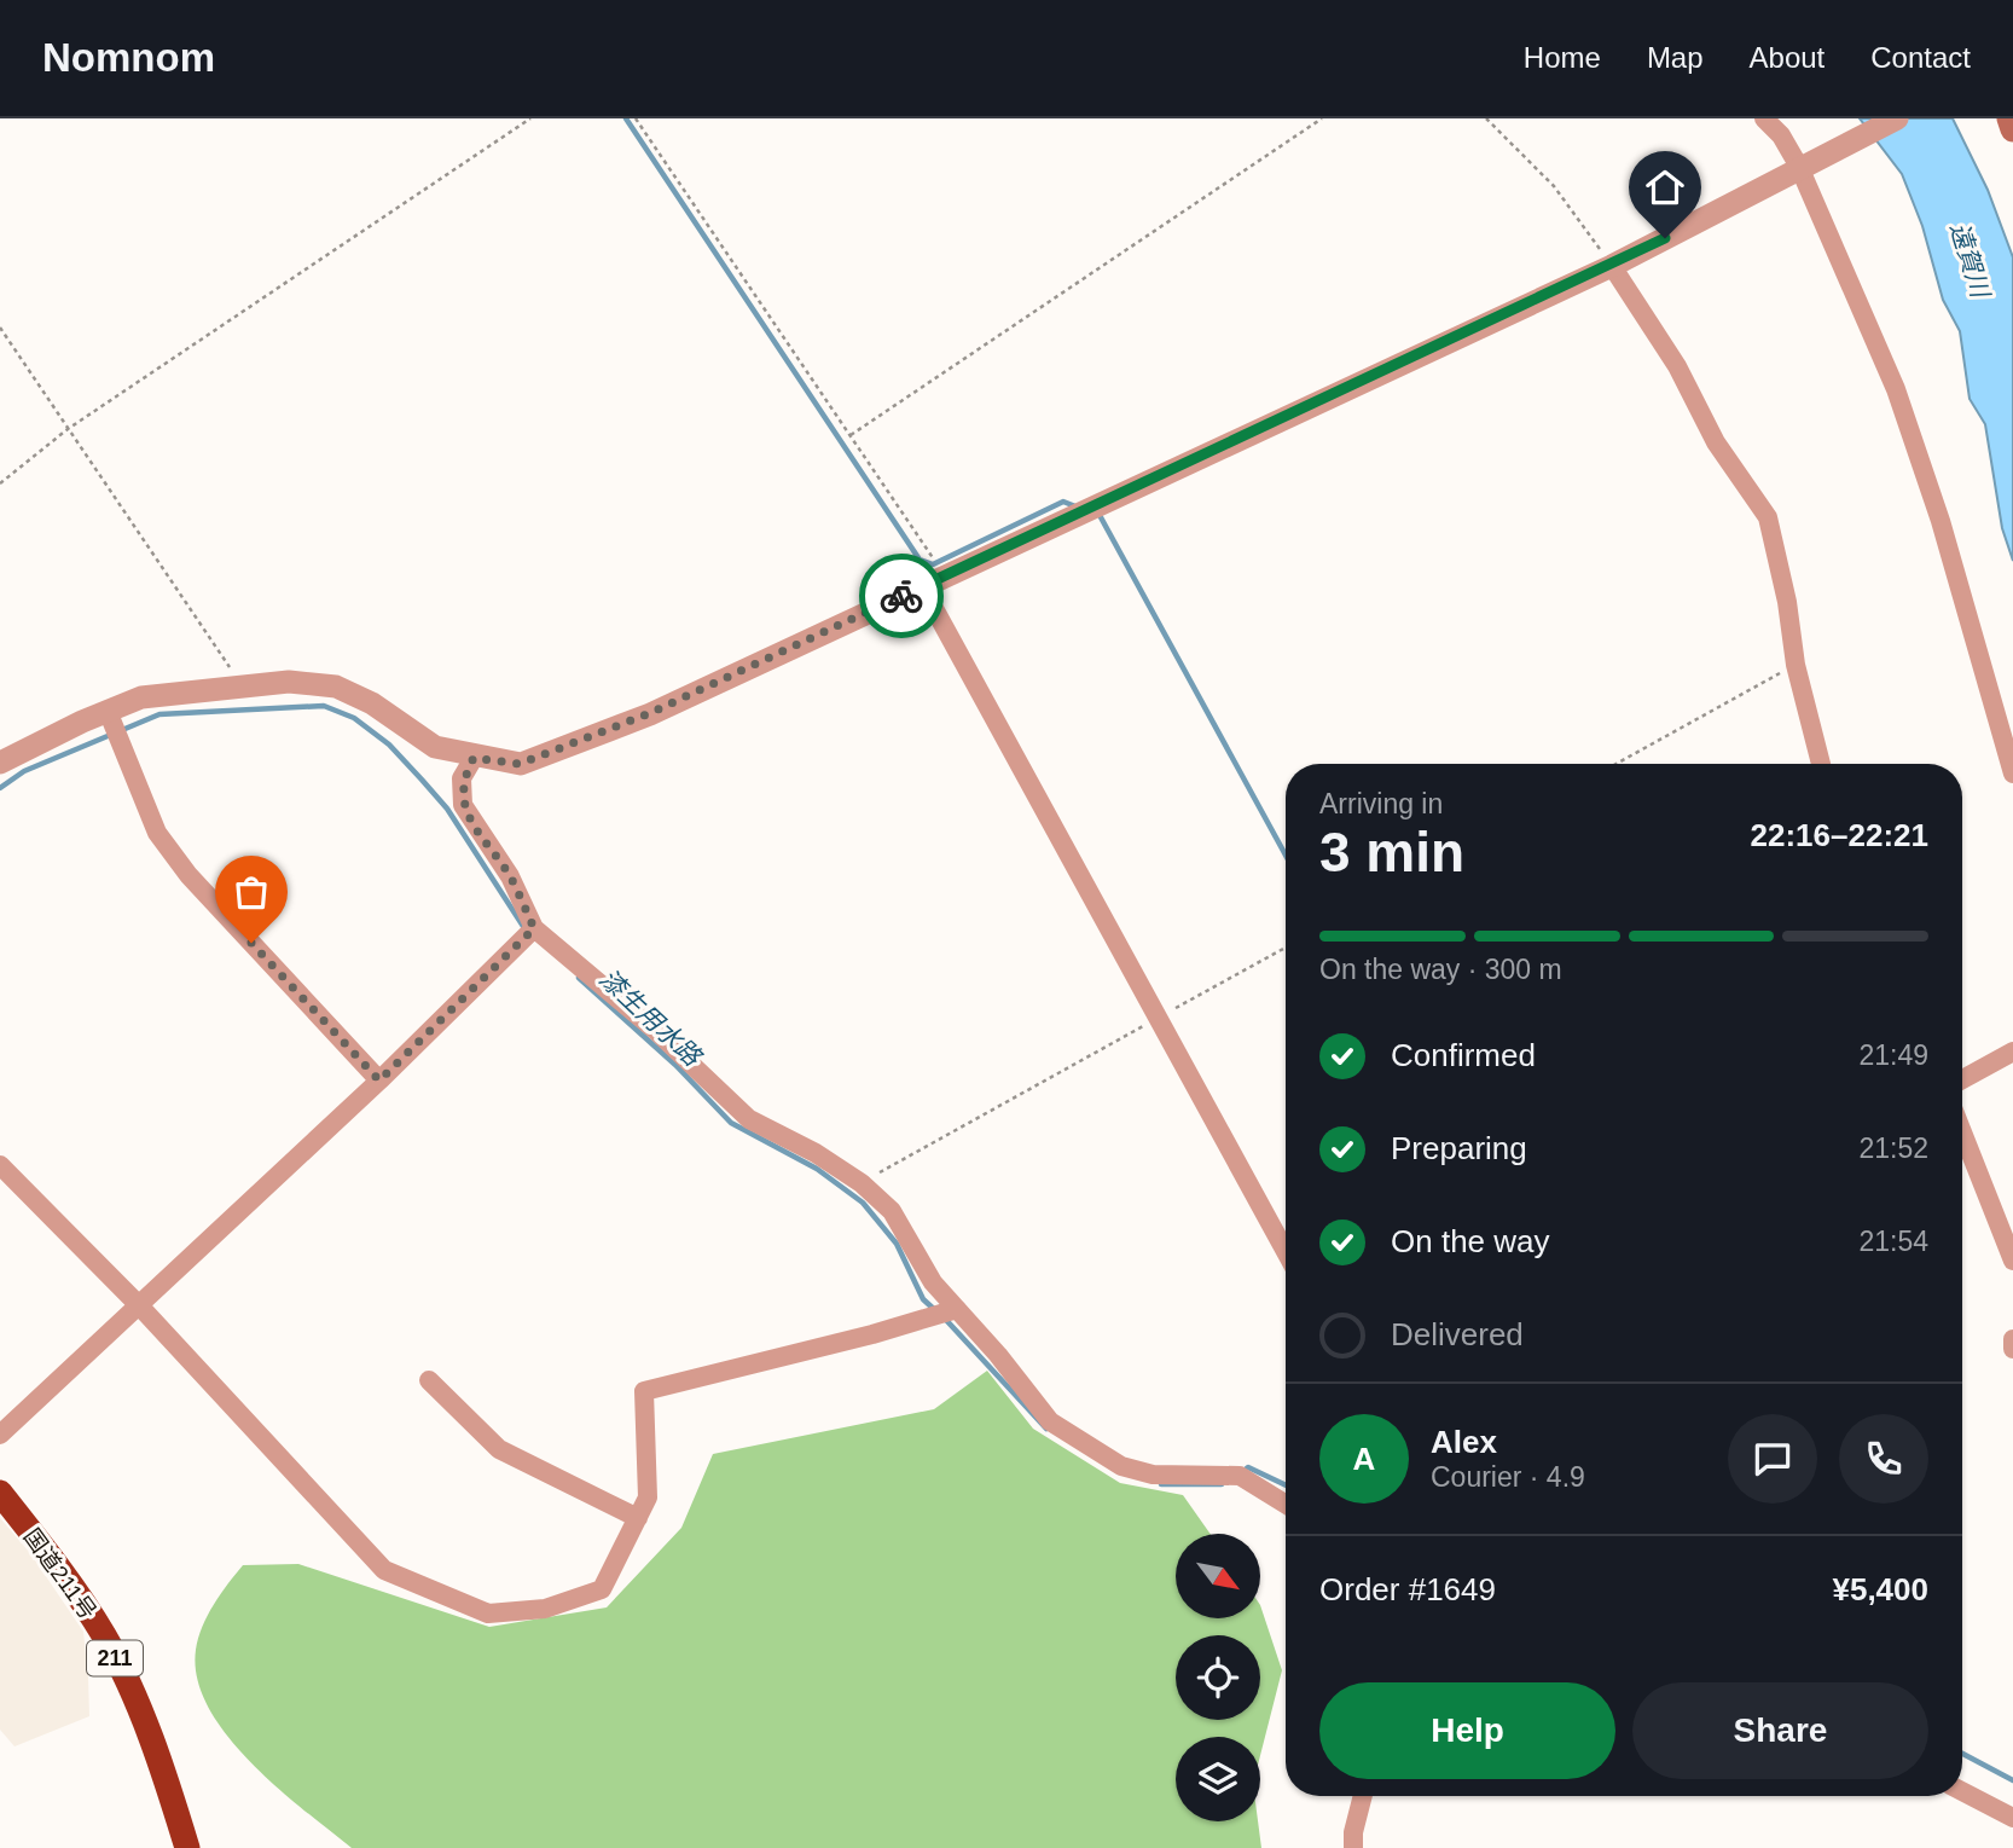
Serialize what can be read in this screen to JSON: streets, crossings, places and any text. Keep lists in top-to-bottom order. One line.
{"streets":{"highway":["国道211号","211"]},"water":["遠賀川","漆生用水路"],"north":"bottom right","page":{"header":"Nomnom","nav":["Home","Map","About","Contact"],"heading":["3 min","Arriving in","22:16–22:21"],"panel":["Alex","Courier · 4.9","Order #1649","¥5,400"],"bar":"On the way · 300 m","list":[["Confirmed","21:49"],["Preparing","21:52"],["On the way","21:54"],"Delivered"],"round":"A","buttons":["Help","Share"]}}
